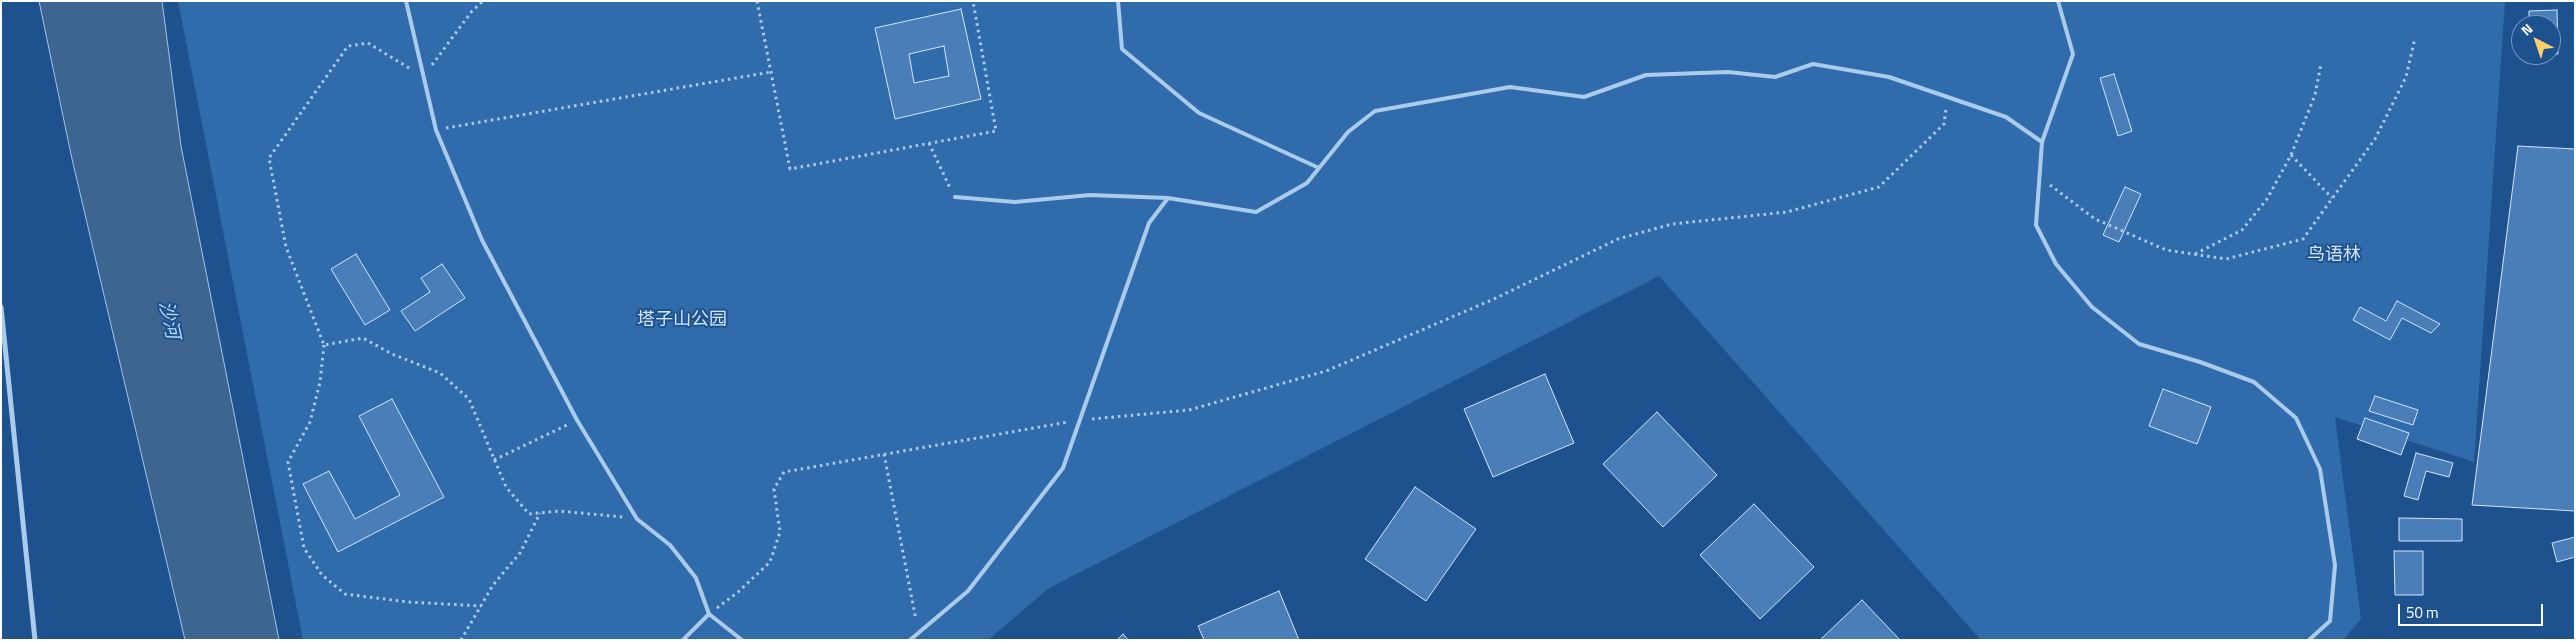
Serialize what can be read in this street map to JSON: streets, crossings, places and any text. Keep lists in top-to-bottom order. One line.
{"water":["沙河"],"parks":["鸟语林","塔子山公园"],"scale_bar":"50 m","north":"top left"}
